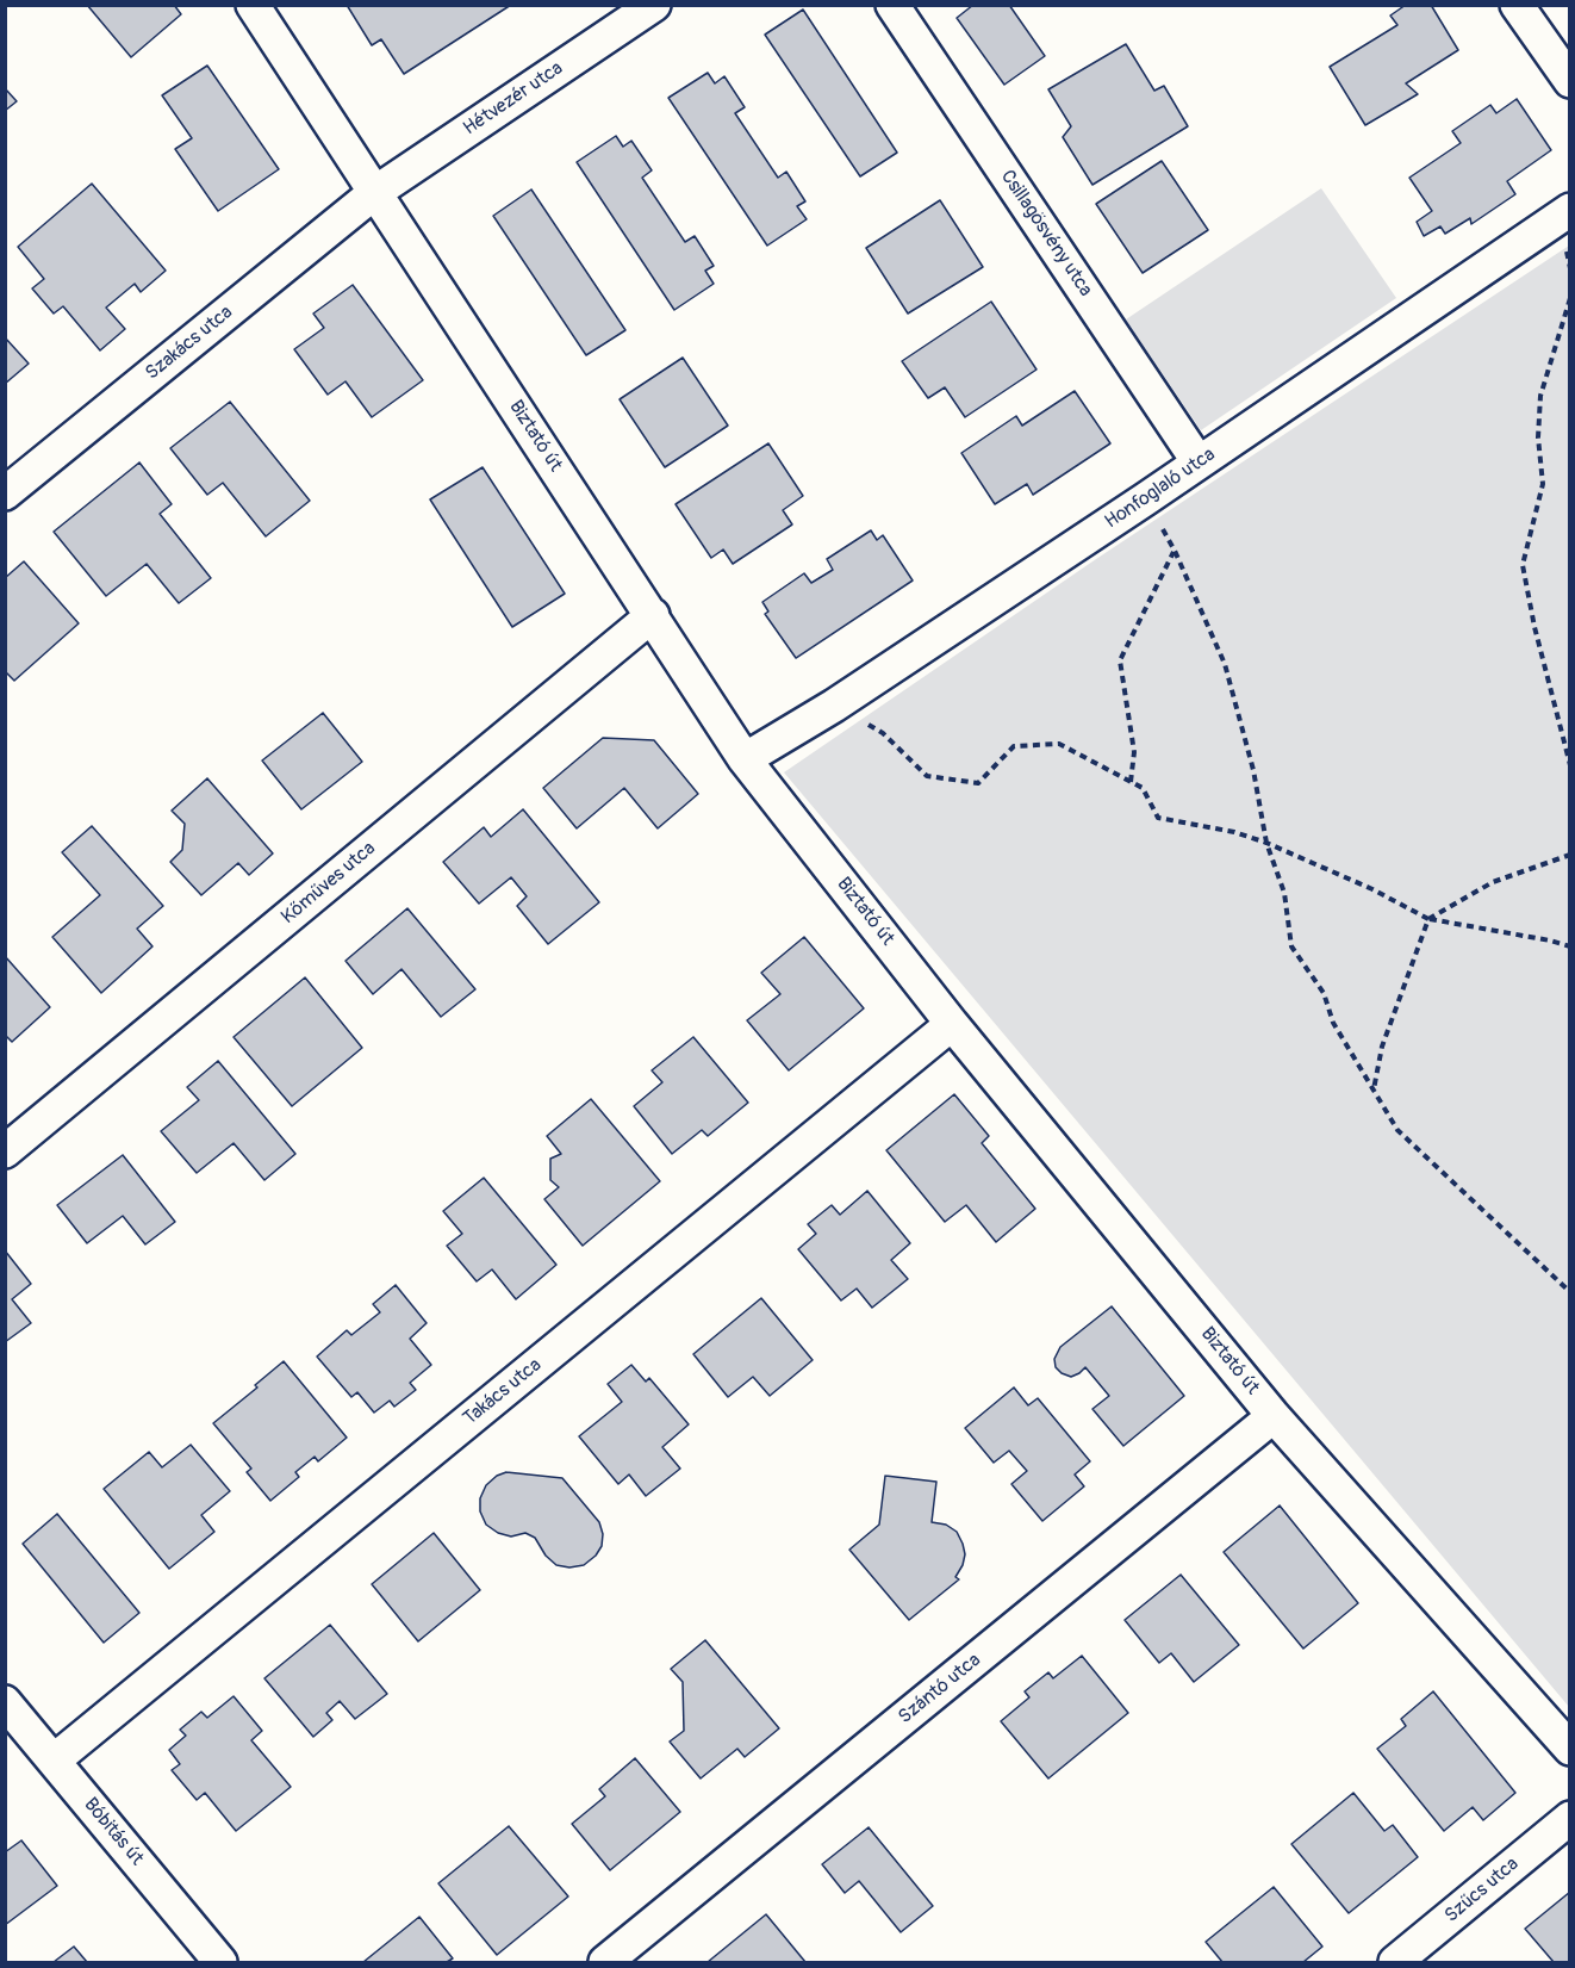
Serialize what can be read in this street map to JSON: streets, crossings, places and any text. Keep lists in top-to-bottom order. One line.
{"streets":{"street":["Hétvezér utca","Csillagösvény utca","Szakács utca","Biztató út","Honfoglaló utca","Kőműves utca","Takács utca","Szántó utca","Bóbitás út","Szűcs utca"]},"crossings":[["Hétvezér utca","Szakács utca"],["Hétvezér utca","Biztató út"],["Csillagösvény utca","Honfoglaló utca"],["Szakács utca","Biztató út"],["Biztató út","Honfoglaló utca"],["Biztató út","Kőműves utca"],["Biztató út","Takács utca"],["Biztató út","Szántó utca"],["Takács utca","Bóbitás út"]]}
